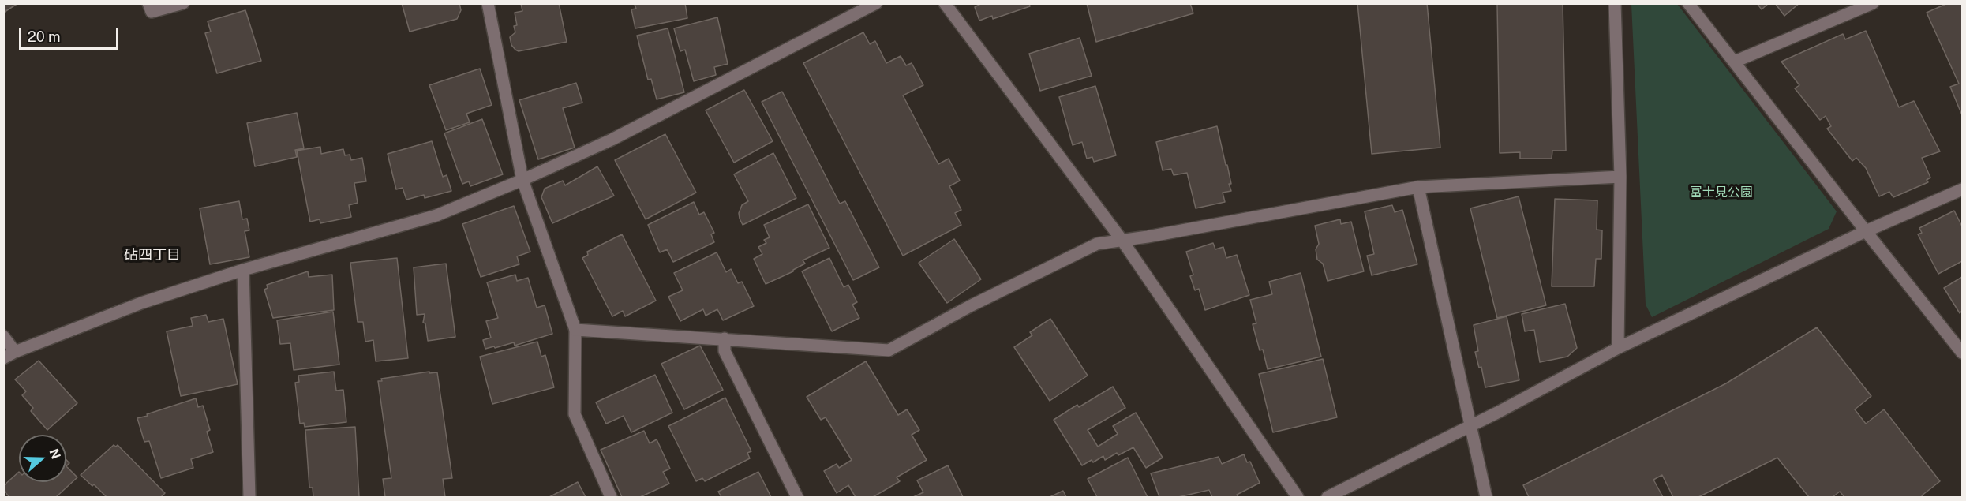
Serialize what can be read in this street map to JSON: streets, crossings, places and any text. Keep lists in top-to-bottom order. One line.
{"districts":["砧四丁目"],"parks":["富士見公園"],"scale_bar":"20 m","north":"right"}
